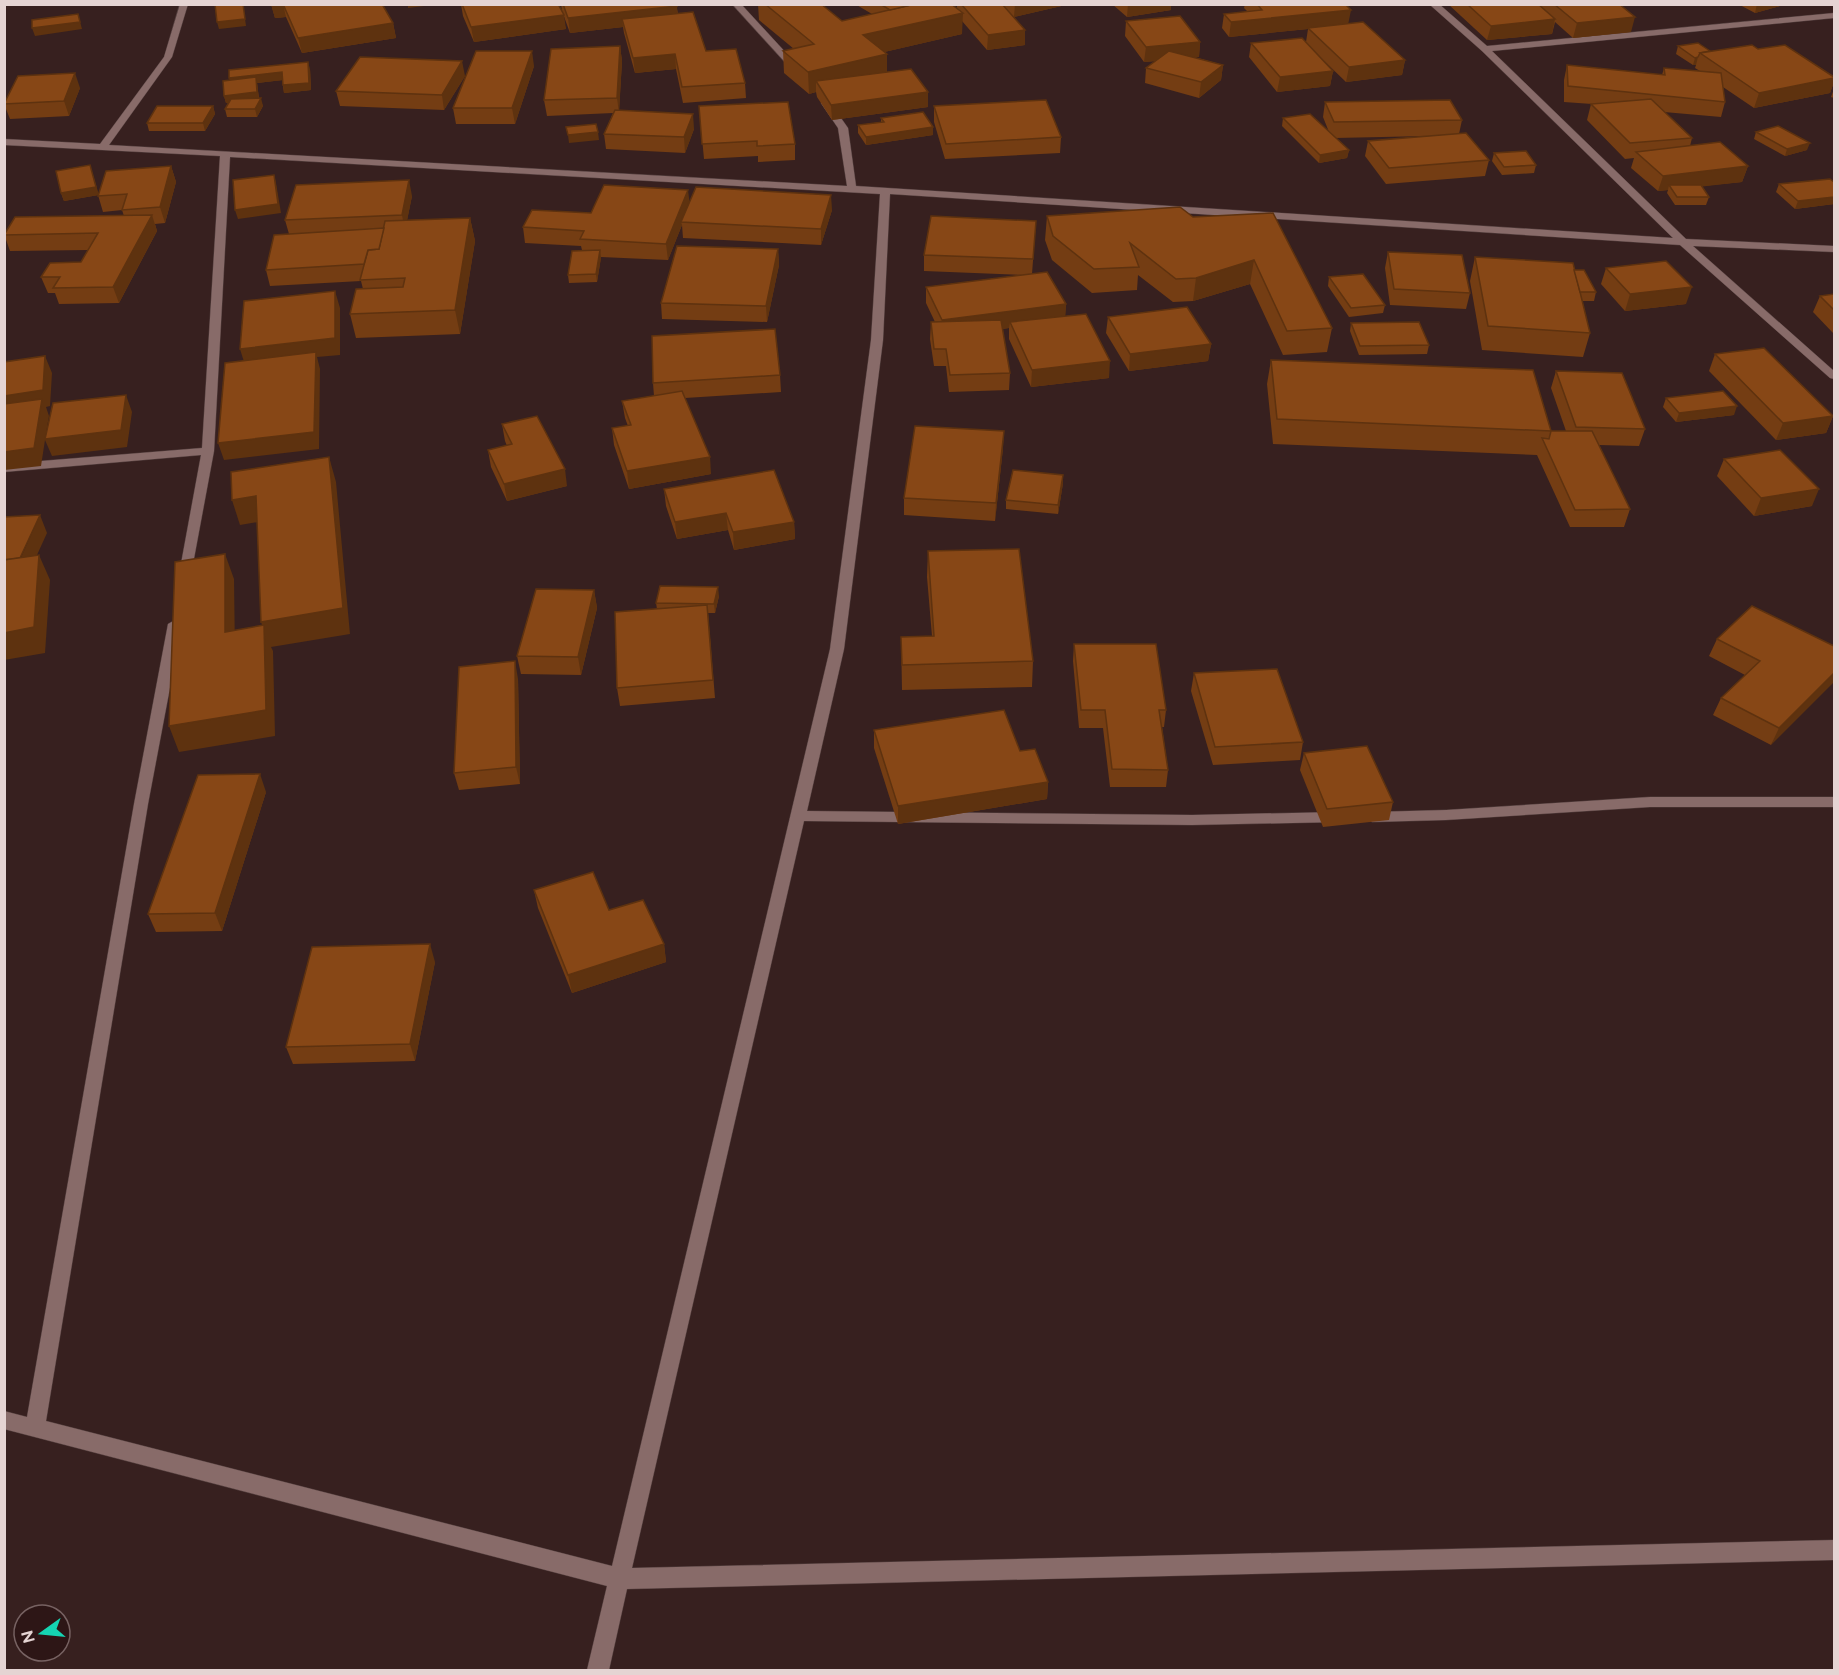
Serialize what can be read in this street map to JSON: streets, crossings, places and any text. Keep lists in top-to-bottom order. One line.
{"north":"left"}
